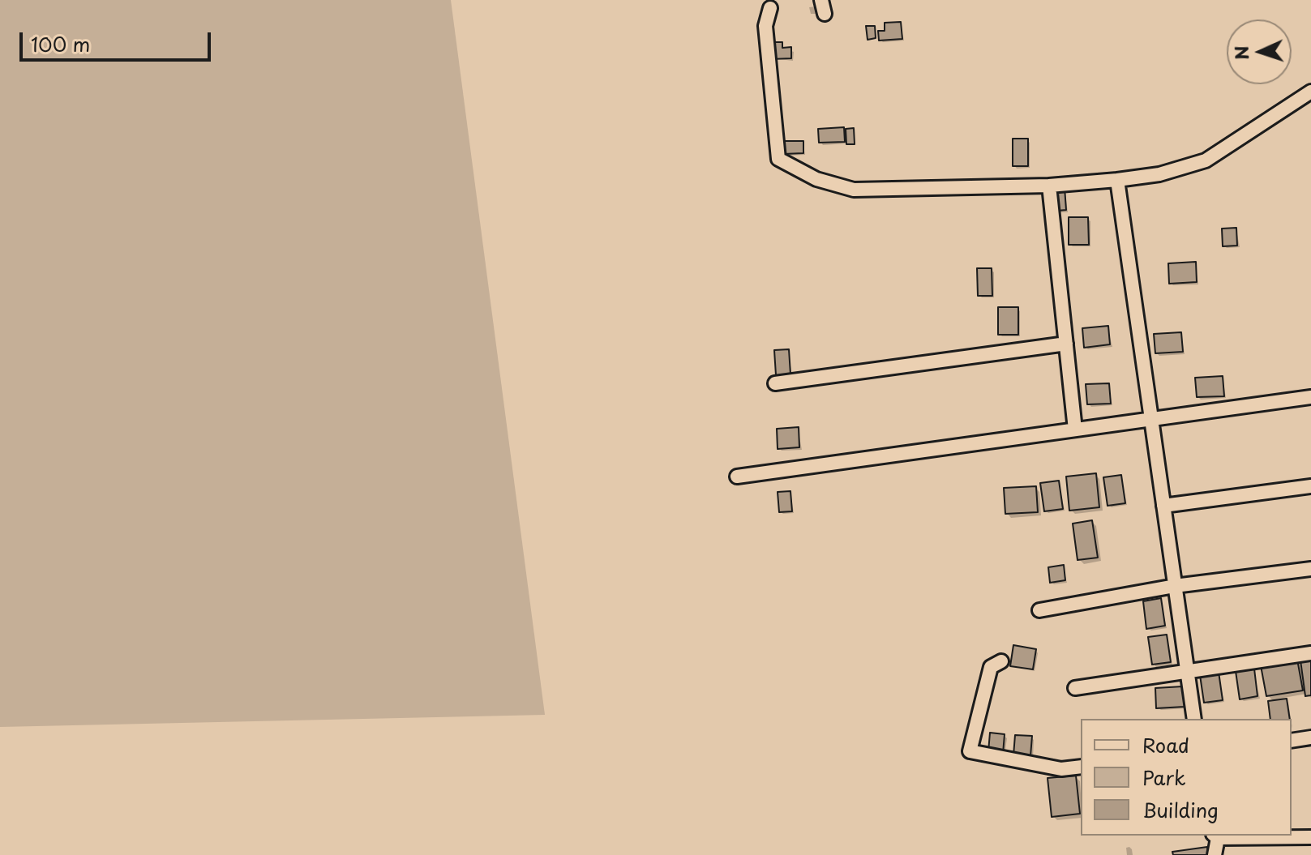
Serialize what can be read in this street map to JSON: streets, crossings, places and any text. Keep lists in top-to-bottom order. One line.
{"legend":["Road","Park","Building"],"scale_bar":"100 m","north":"left"}
